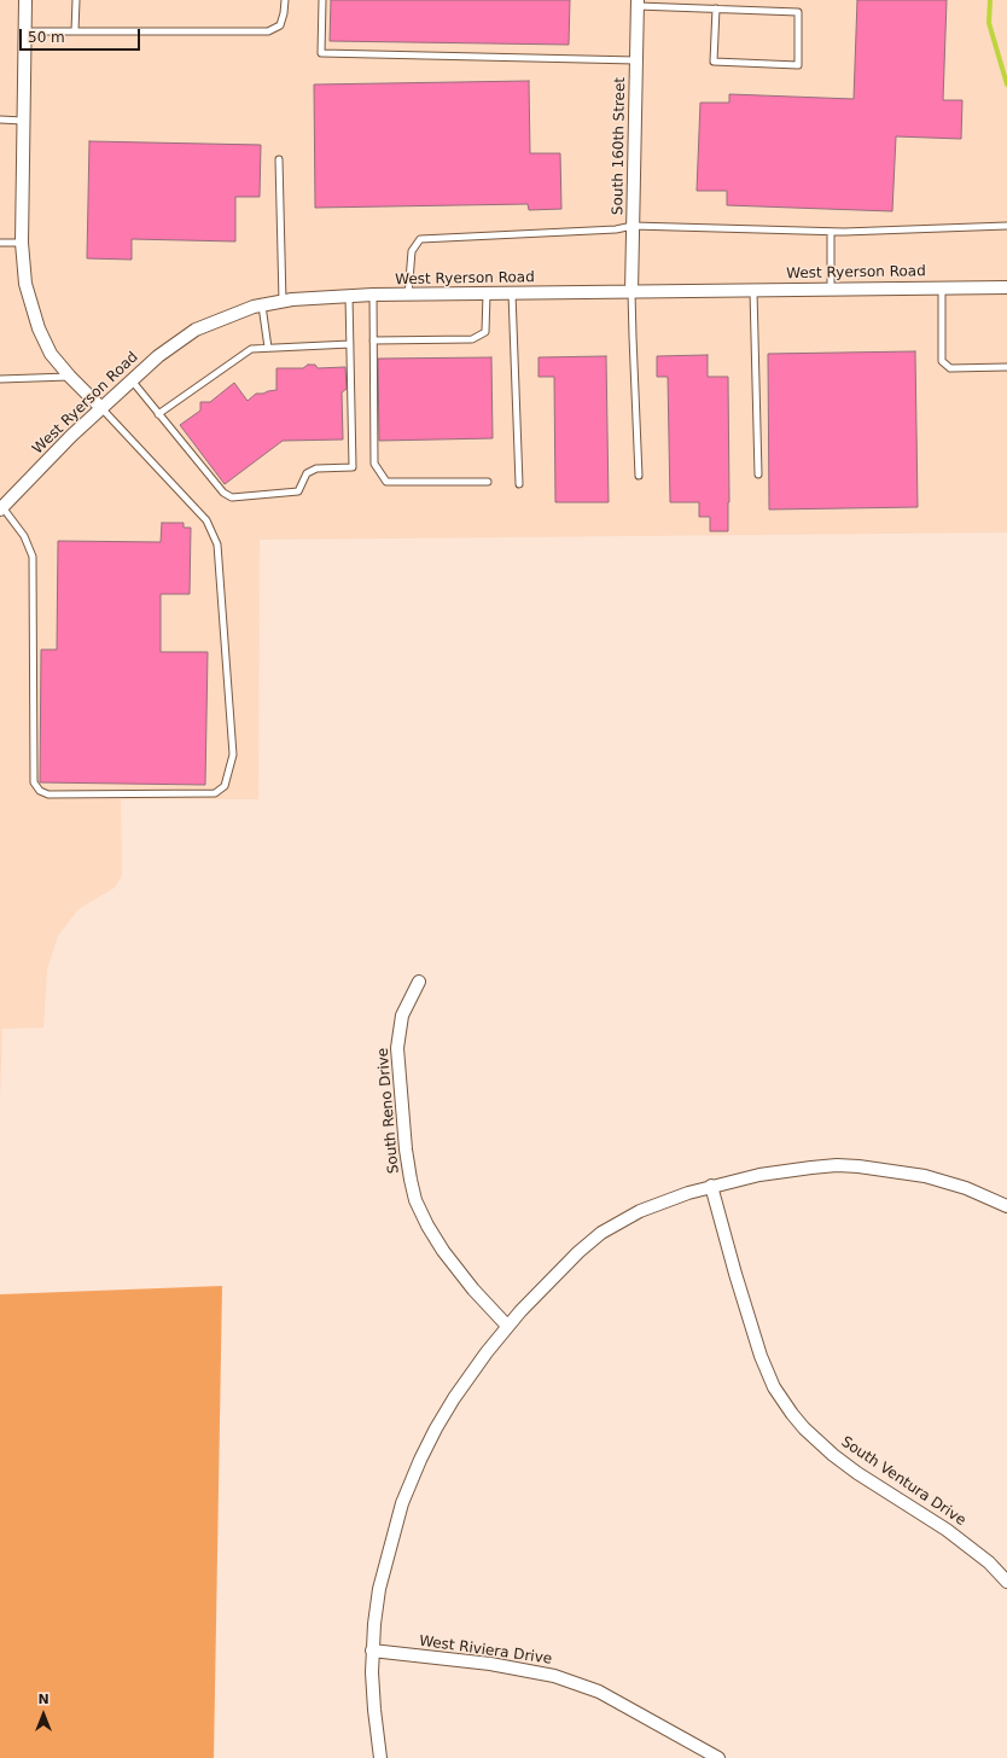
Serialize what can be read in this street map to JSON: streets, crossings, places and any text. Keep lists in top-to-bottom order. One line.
{"streets":{"street":["South 160th Street","West Ryerson Road","South Reno Drive","South Ventura Drive","West Riviera Drive"]},"crossings":[["South 160th Street","West Ryerson Road"]],"scale_bar":"50 m","north":"top"}
